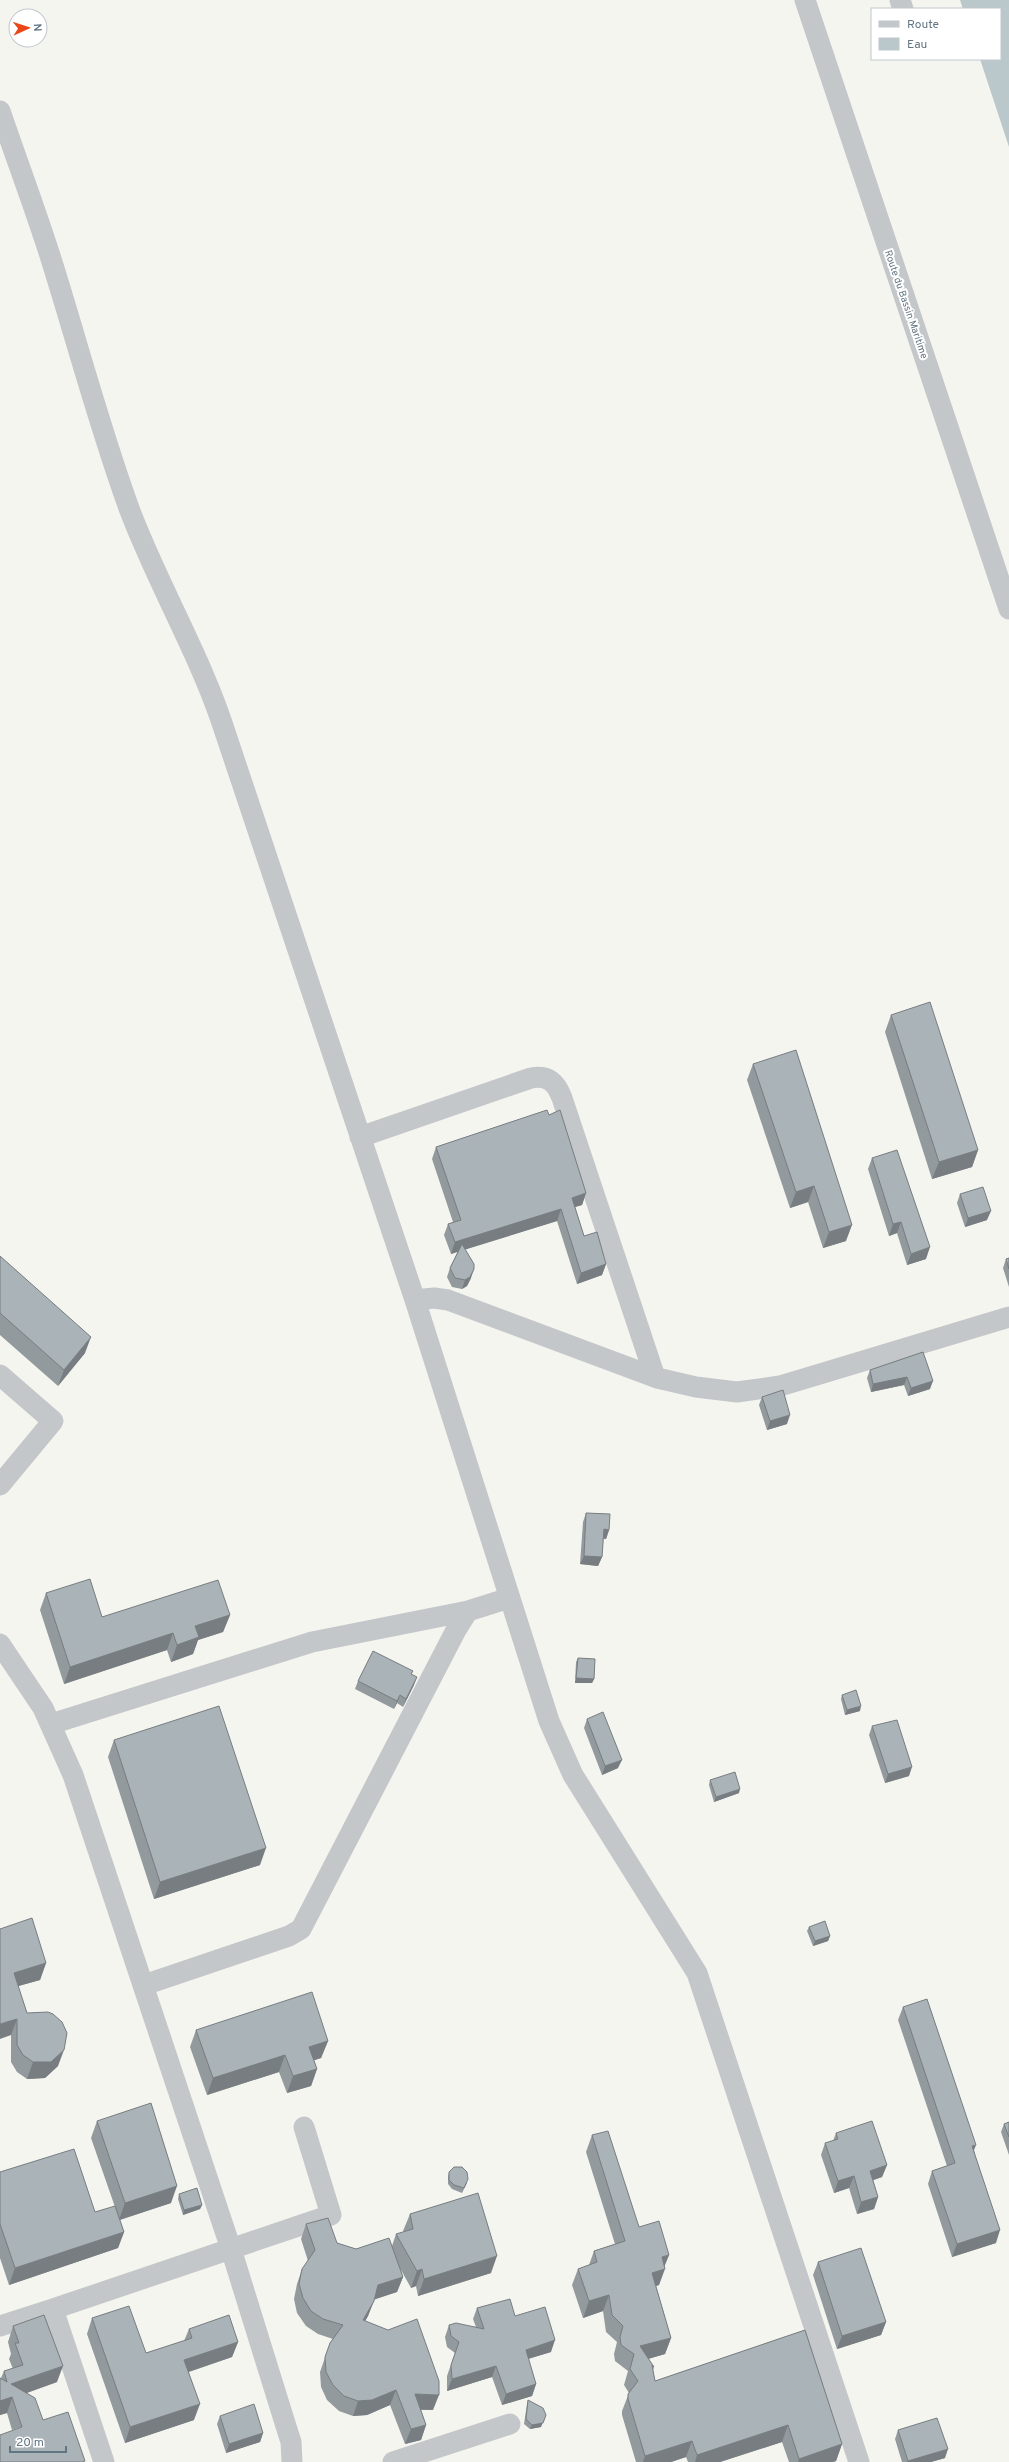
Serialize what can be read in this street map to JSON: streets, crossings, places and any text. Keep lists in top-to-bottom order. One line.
{"streets":{"street":["Route du Bassin Maritime"]},"legend":["Route","Eau"],"scale_bar":"20 m","north":"right"}
